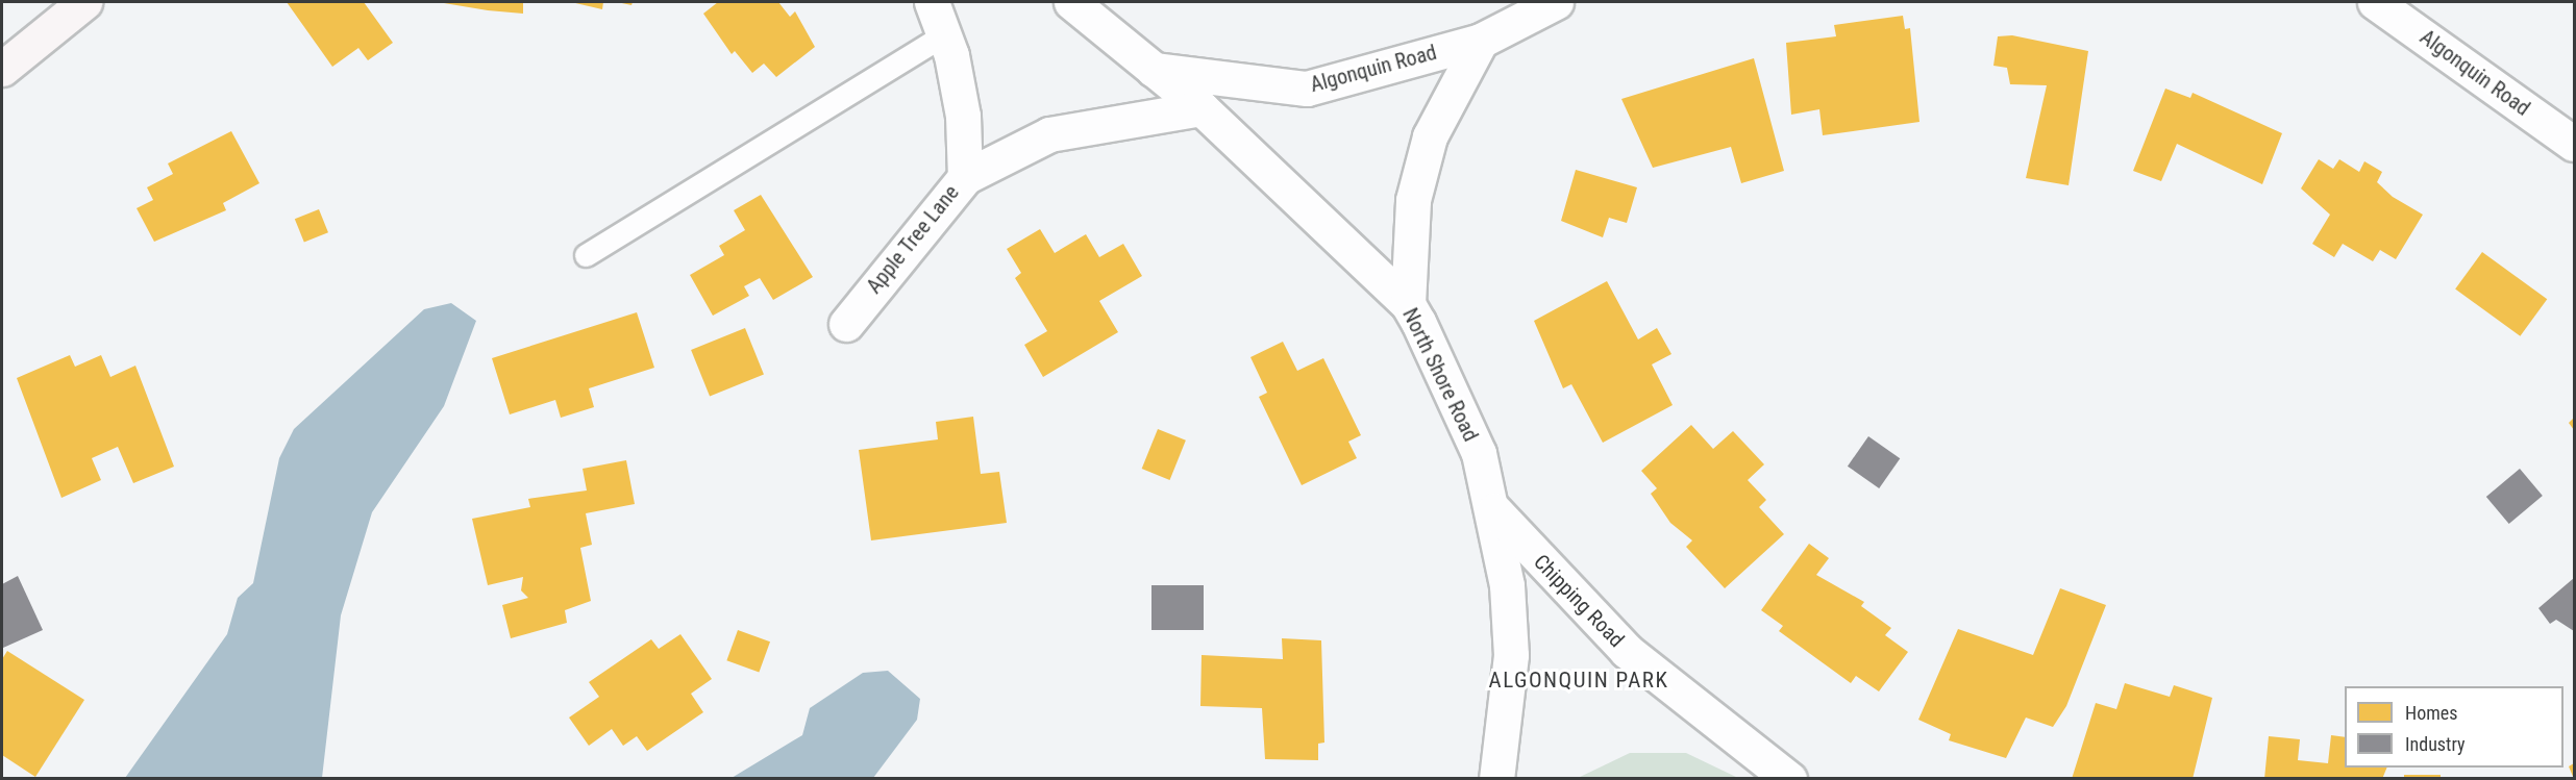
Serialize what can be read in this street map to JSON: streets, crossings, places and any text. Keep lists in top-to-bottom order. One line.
{"streets":{"street":["Algonquin Road","Apple Tree Lane","North Shore Road","Chipping Road"]},"crossings":[["Algonquin Road","North Shore Road"],["Apple Tree Lane","North Shore Road"],["North Shore Road","Chipping Road"]],"districts":["ALGONQUIN PARK"],"legend":["Homes","Industry"]}
